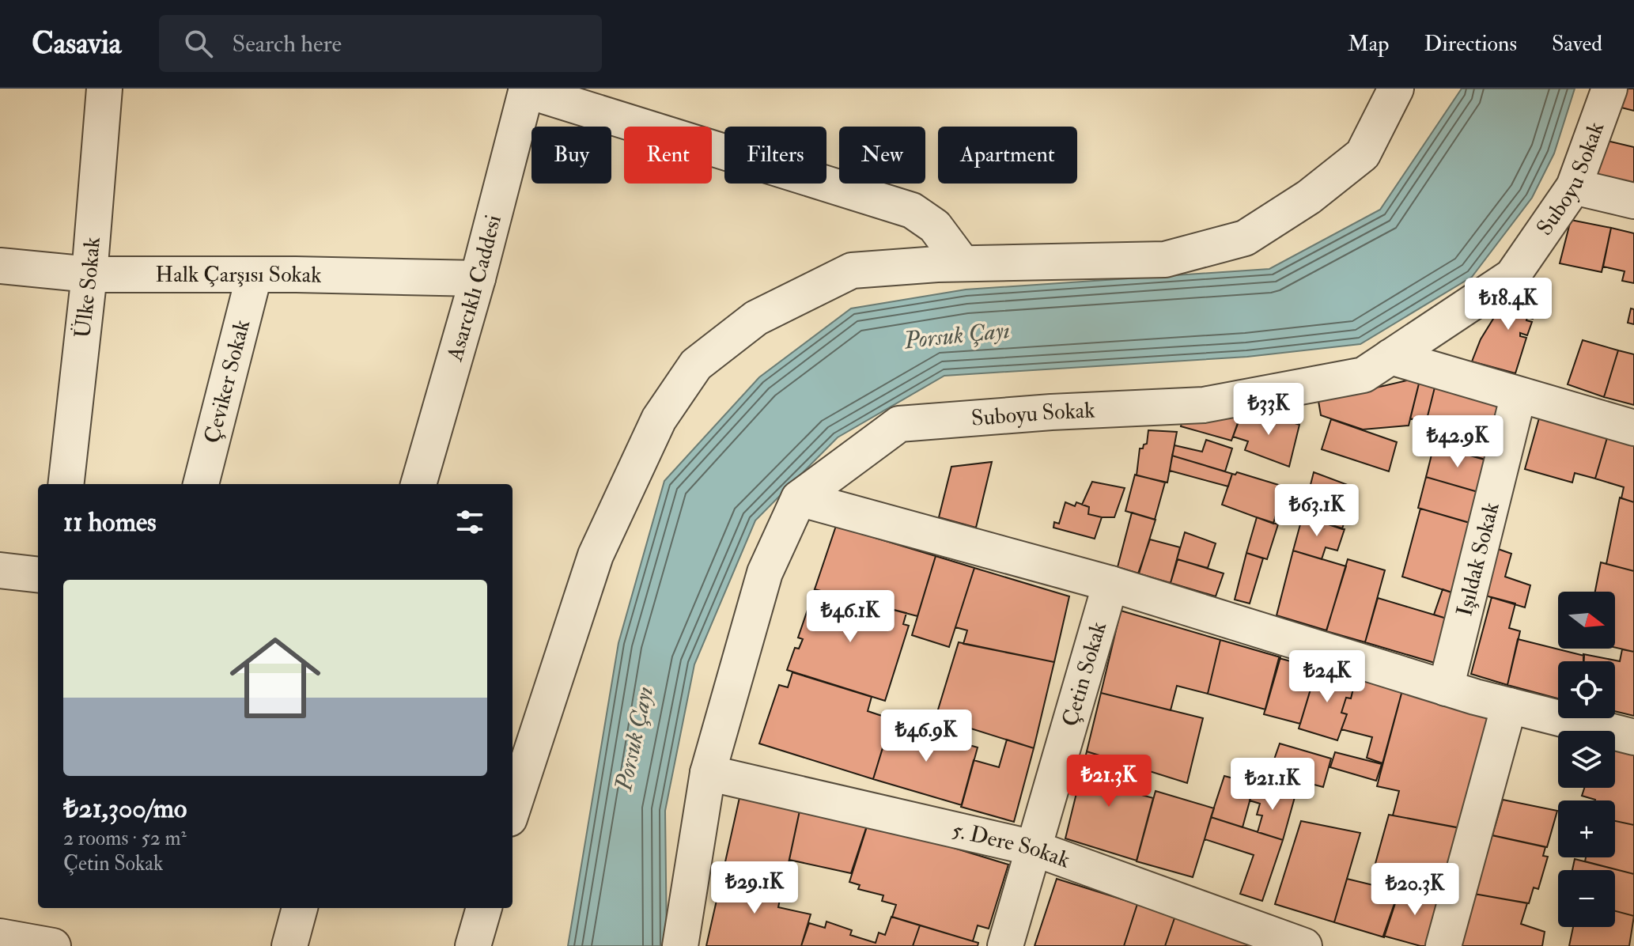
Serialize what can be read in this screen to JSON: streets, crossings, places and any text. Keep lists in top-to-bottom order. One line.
{"streets":{"street":["Suboyu Sokak","Halk Çarşısı Sokak","Ülke Sokak","Asarcıklı Caddesi","Çeviker Sokak","Işıldak Sokak","Çetin Sokak","5. Dere Sokak"]},"crossings":[["Suboyu Sokak","5. Dere Sokak"],["Halk Çarşısı Sokak","Ülke Sokak"],["Halk Çarşısı Sokak","Asarcıklı Caddesi"],["Halk Çarşısı Sokak","Çeviker Sokak"],["Çetin Sokak","5. Dere Sokak"]],"water":["Porsuk Çayı"],"north":"right","page":{"header":"Casavia","search":"Search here","nav":["Map","Directions","Saved"],"chip":["Buy","Rent","Filters","New","Apartment"],"price":["₺18.4K","₺33K","₺42.9K","₺63.1K","₺46.1K","₺24K","₺46.9K","₺21.3K","₺21.1K","₺29.1K","₺20.3K"],"heading":"11 homes","list":[{"name":"₺21,300/mo","note":"2 rooms · 52 m² · Çetin Sokak"}],"map_buttons":["+","−"]}}
